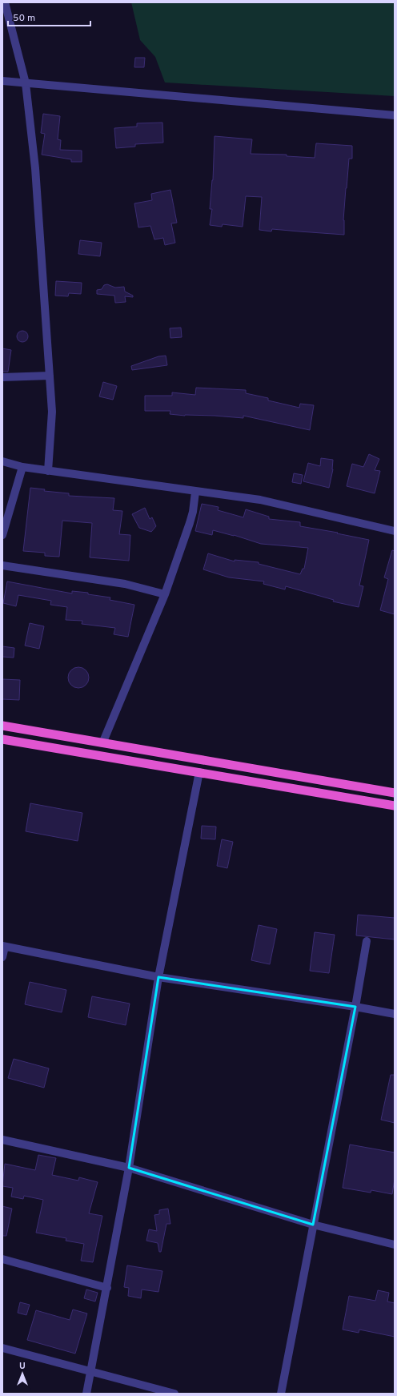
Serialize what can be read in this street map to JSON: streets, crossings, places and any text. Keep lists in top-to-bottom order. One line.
{"scale_bar":"50 m","north":"top"}
